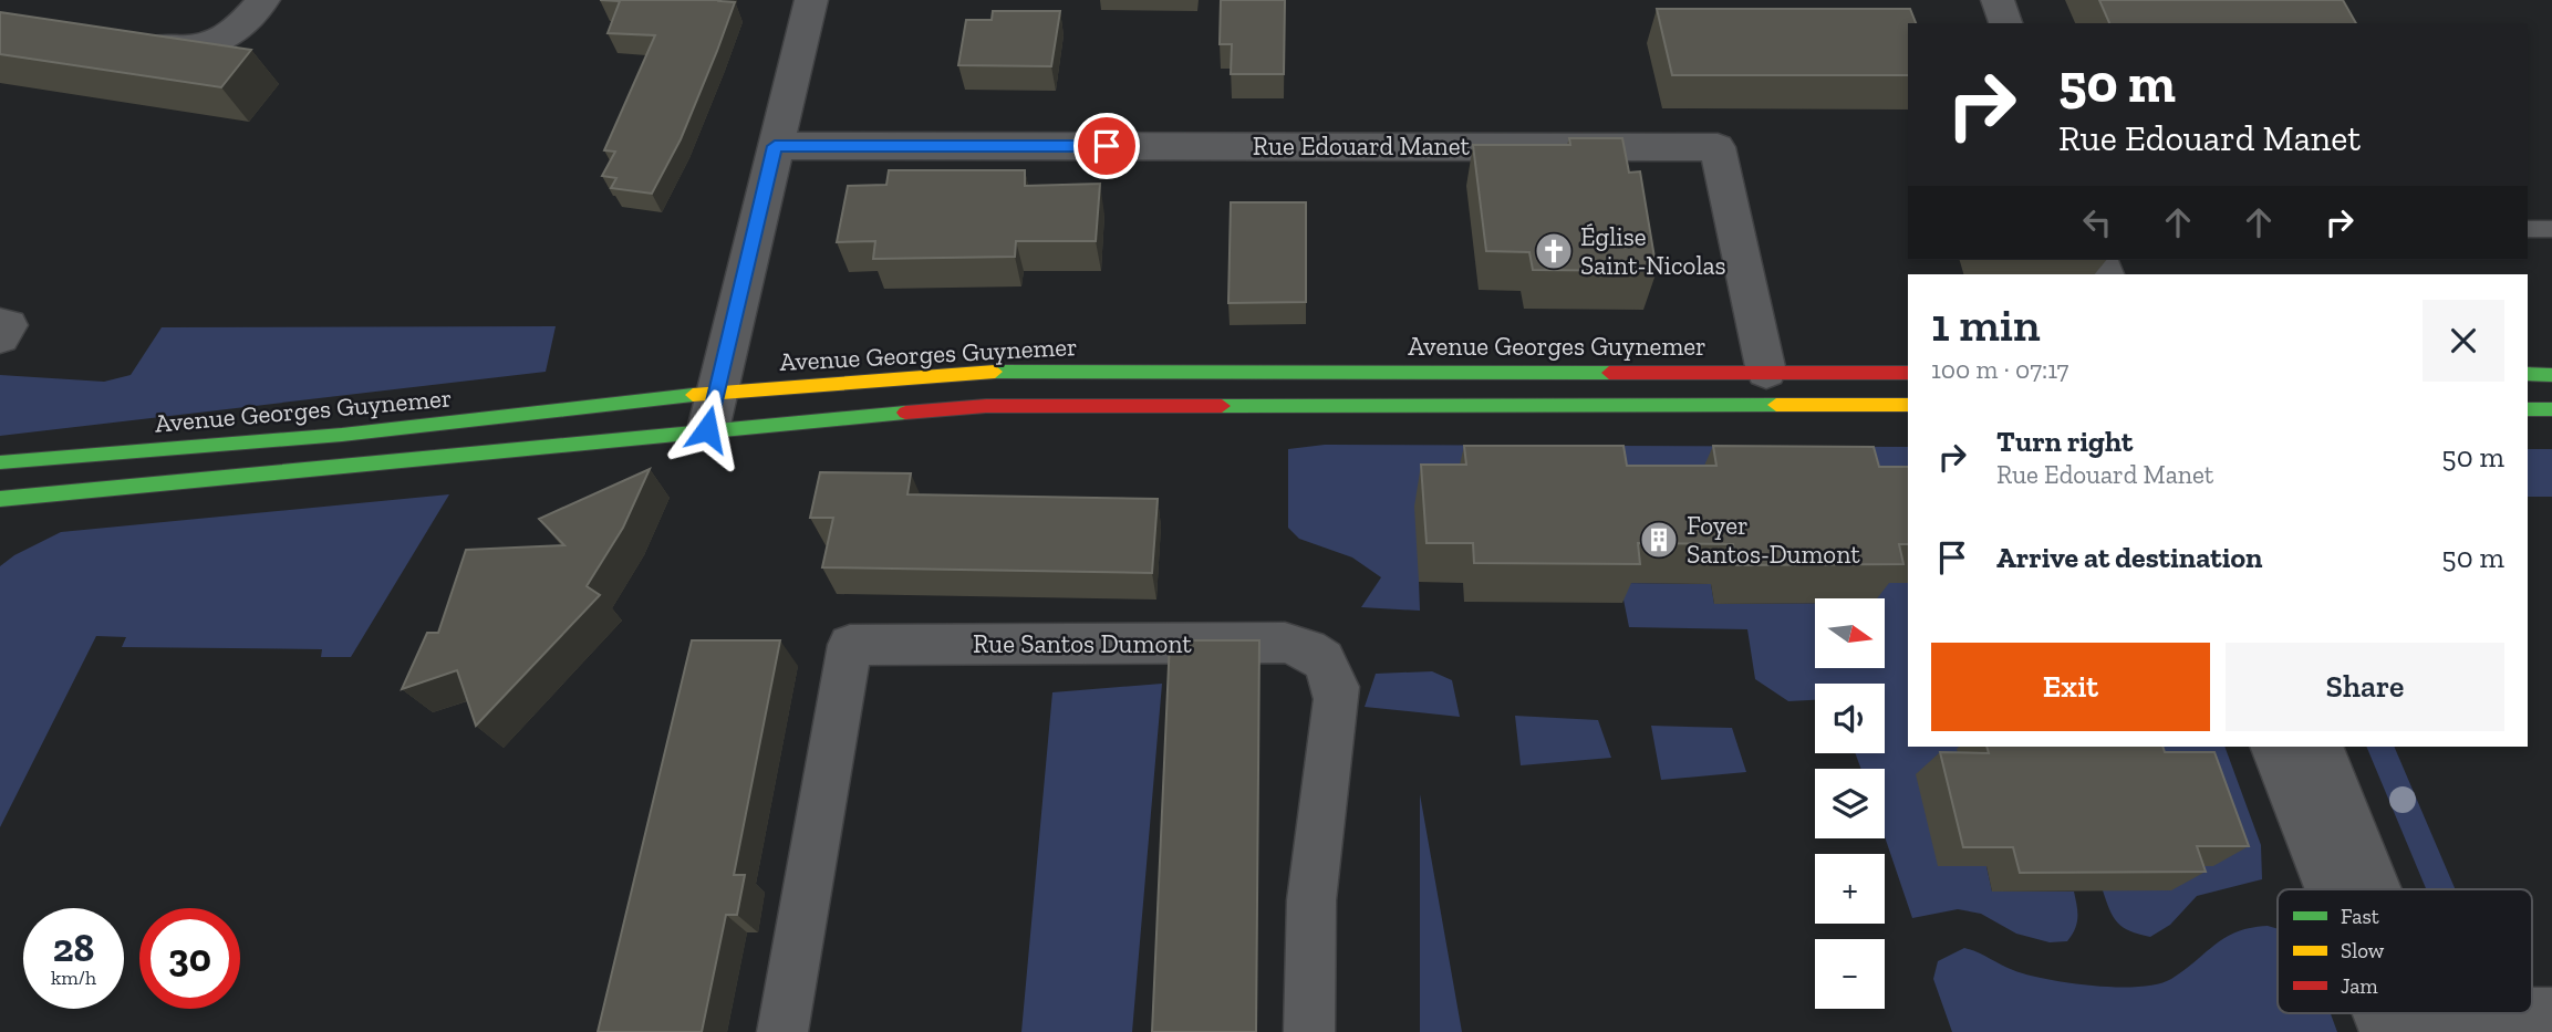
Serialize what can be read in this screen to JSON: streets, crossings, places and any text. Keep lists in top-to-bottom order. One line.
{"streets":{"street":["Rue Edouard Manet","Avenue Georges Guynemer","Rue Santos Dumont"]},"crossings":[["Rue Edouard Manet","Avenue Georges Guynemer"]],"places":{"church":["Église Saint-Nicolas"],"building":["Foyer Santos-Dumont"]},"legend":["Fast","Slow","Jam"],"north":"right","page":{"turn":["50 m","Rue Edouard Manet"],"heading":["1 min","100 m · 07:17"],"list":[{"name":"Turn right","note":"Rue Edouard Manet","value":"50 m"},{"name":"Arrive at destination","value":"50 m"}],"map_buttons":["+","−"],"buttons":["Exit","Share"],"speed":"28 km/h","limit":"30"}}
